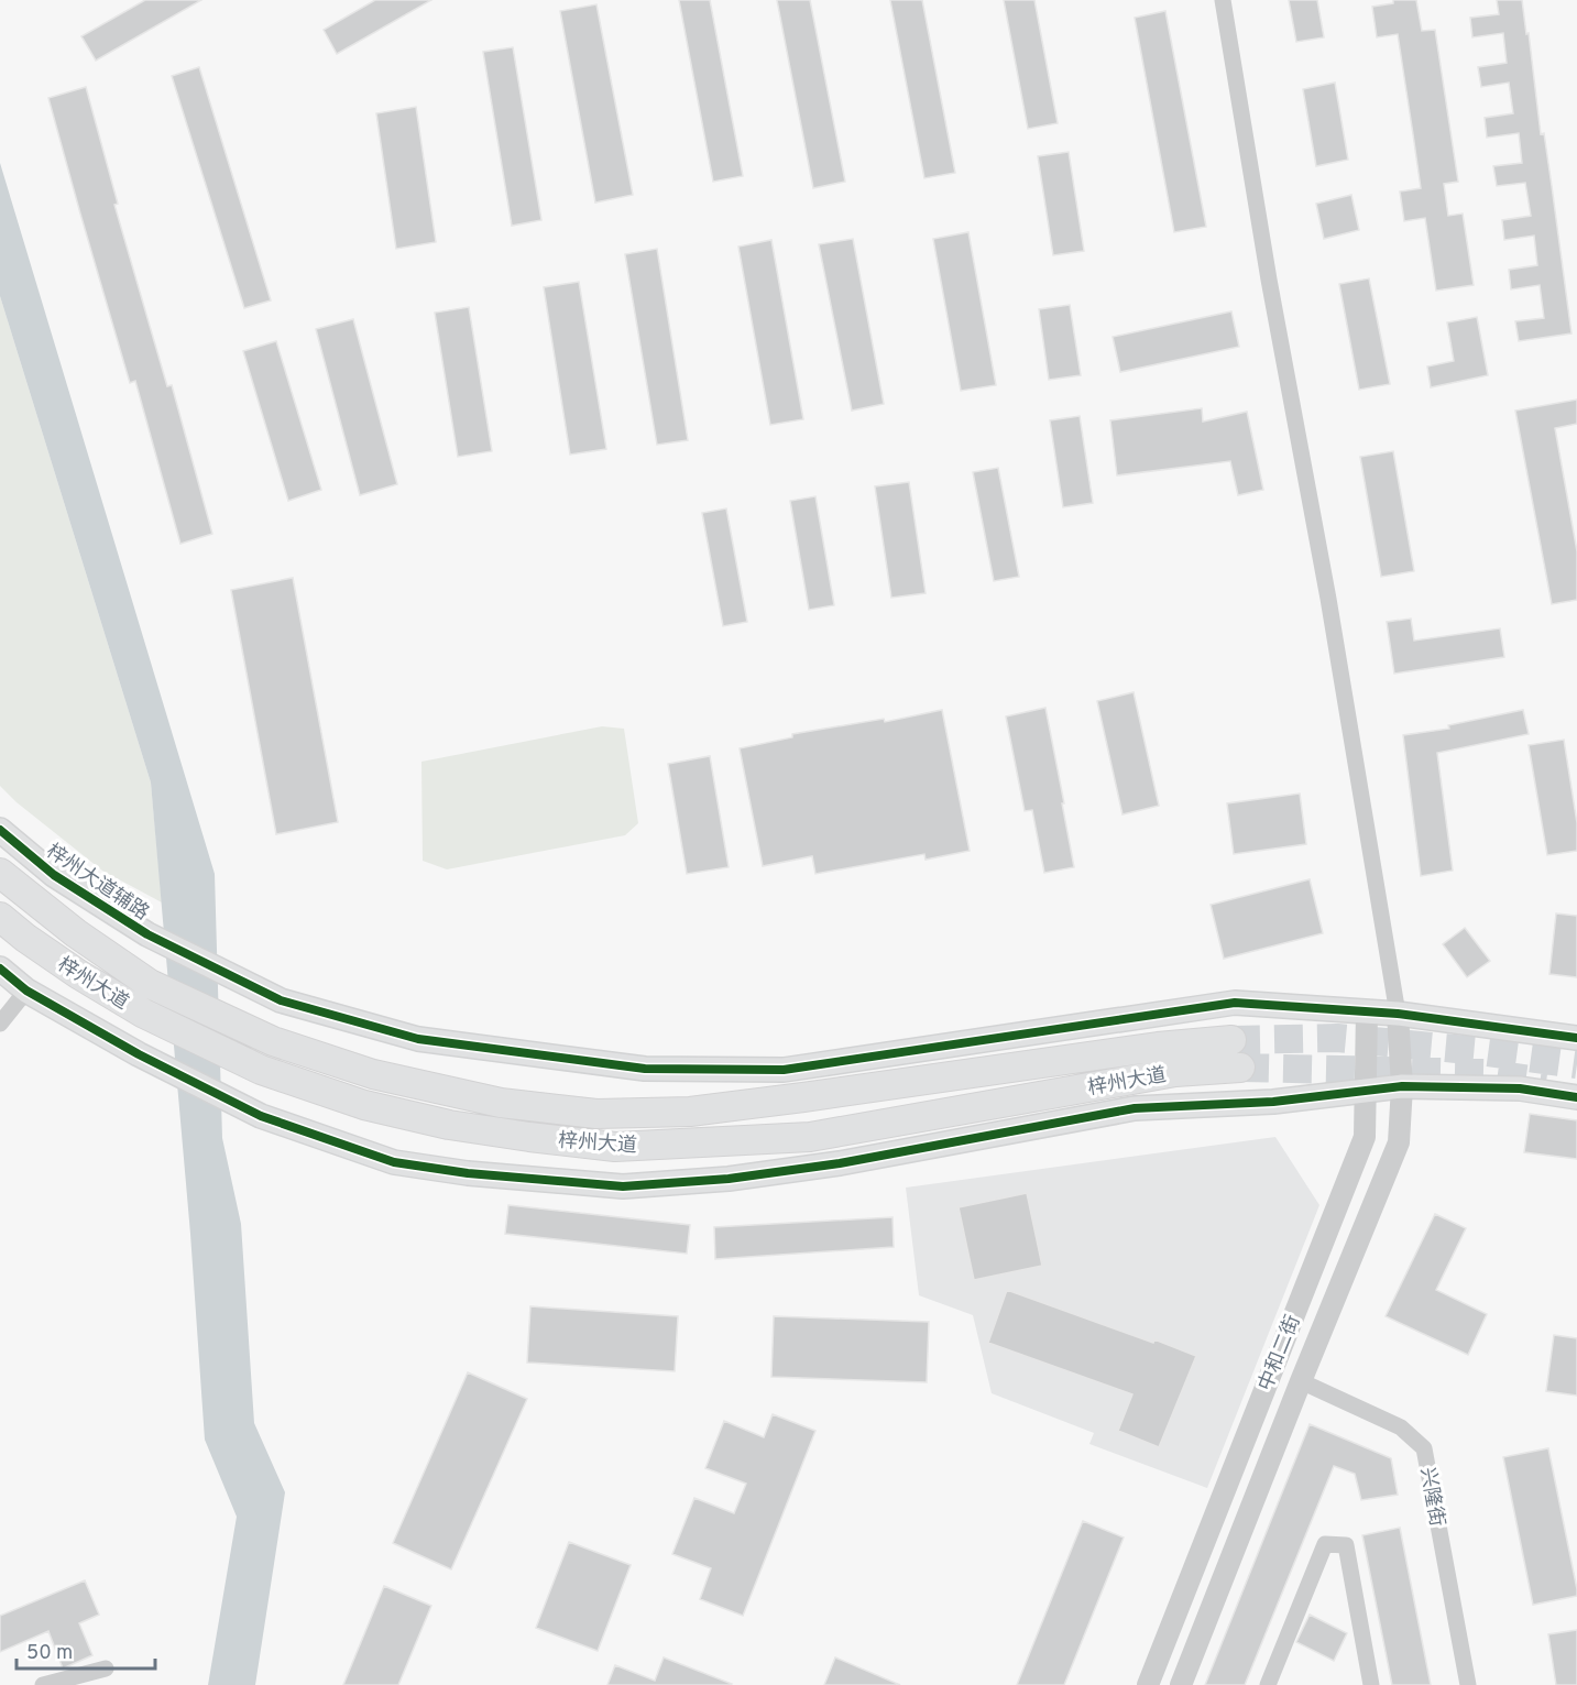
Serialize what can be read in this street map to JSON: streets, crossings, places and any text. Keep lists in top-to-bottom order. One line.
{"streets":{"highway":["梓州大道"],"main road":["梓州大道辅路"],"street":["中和二街","兴隆街"]},"crossings":[["梓州大道辅路","中和二街"],["中和二街","兴隆街"]],"scale_bar":"50 m"}
